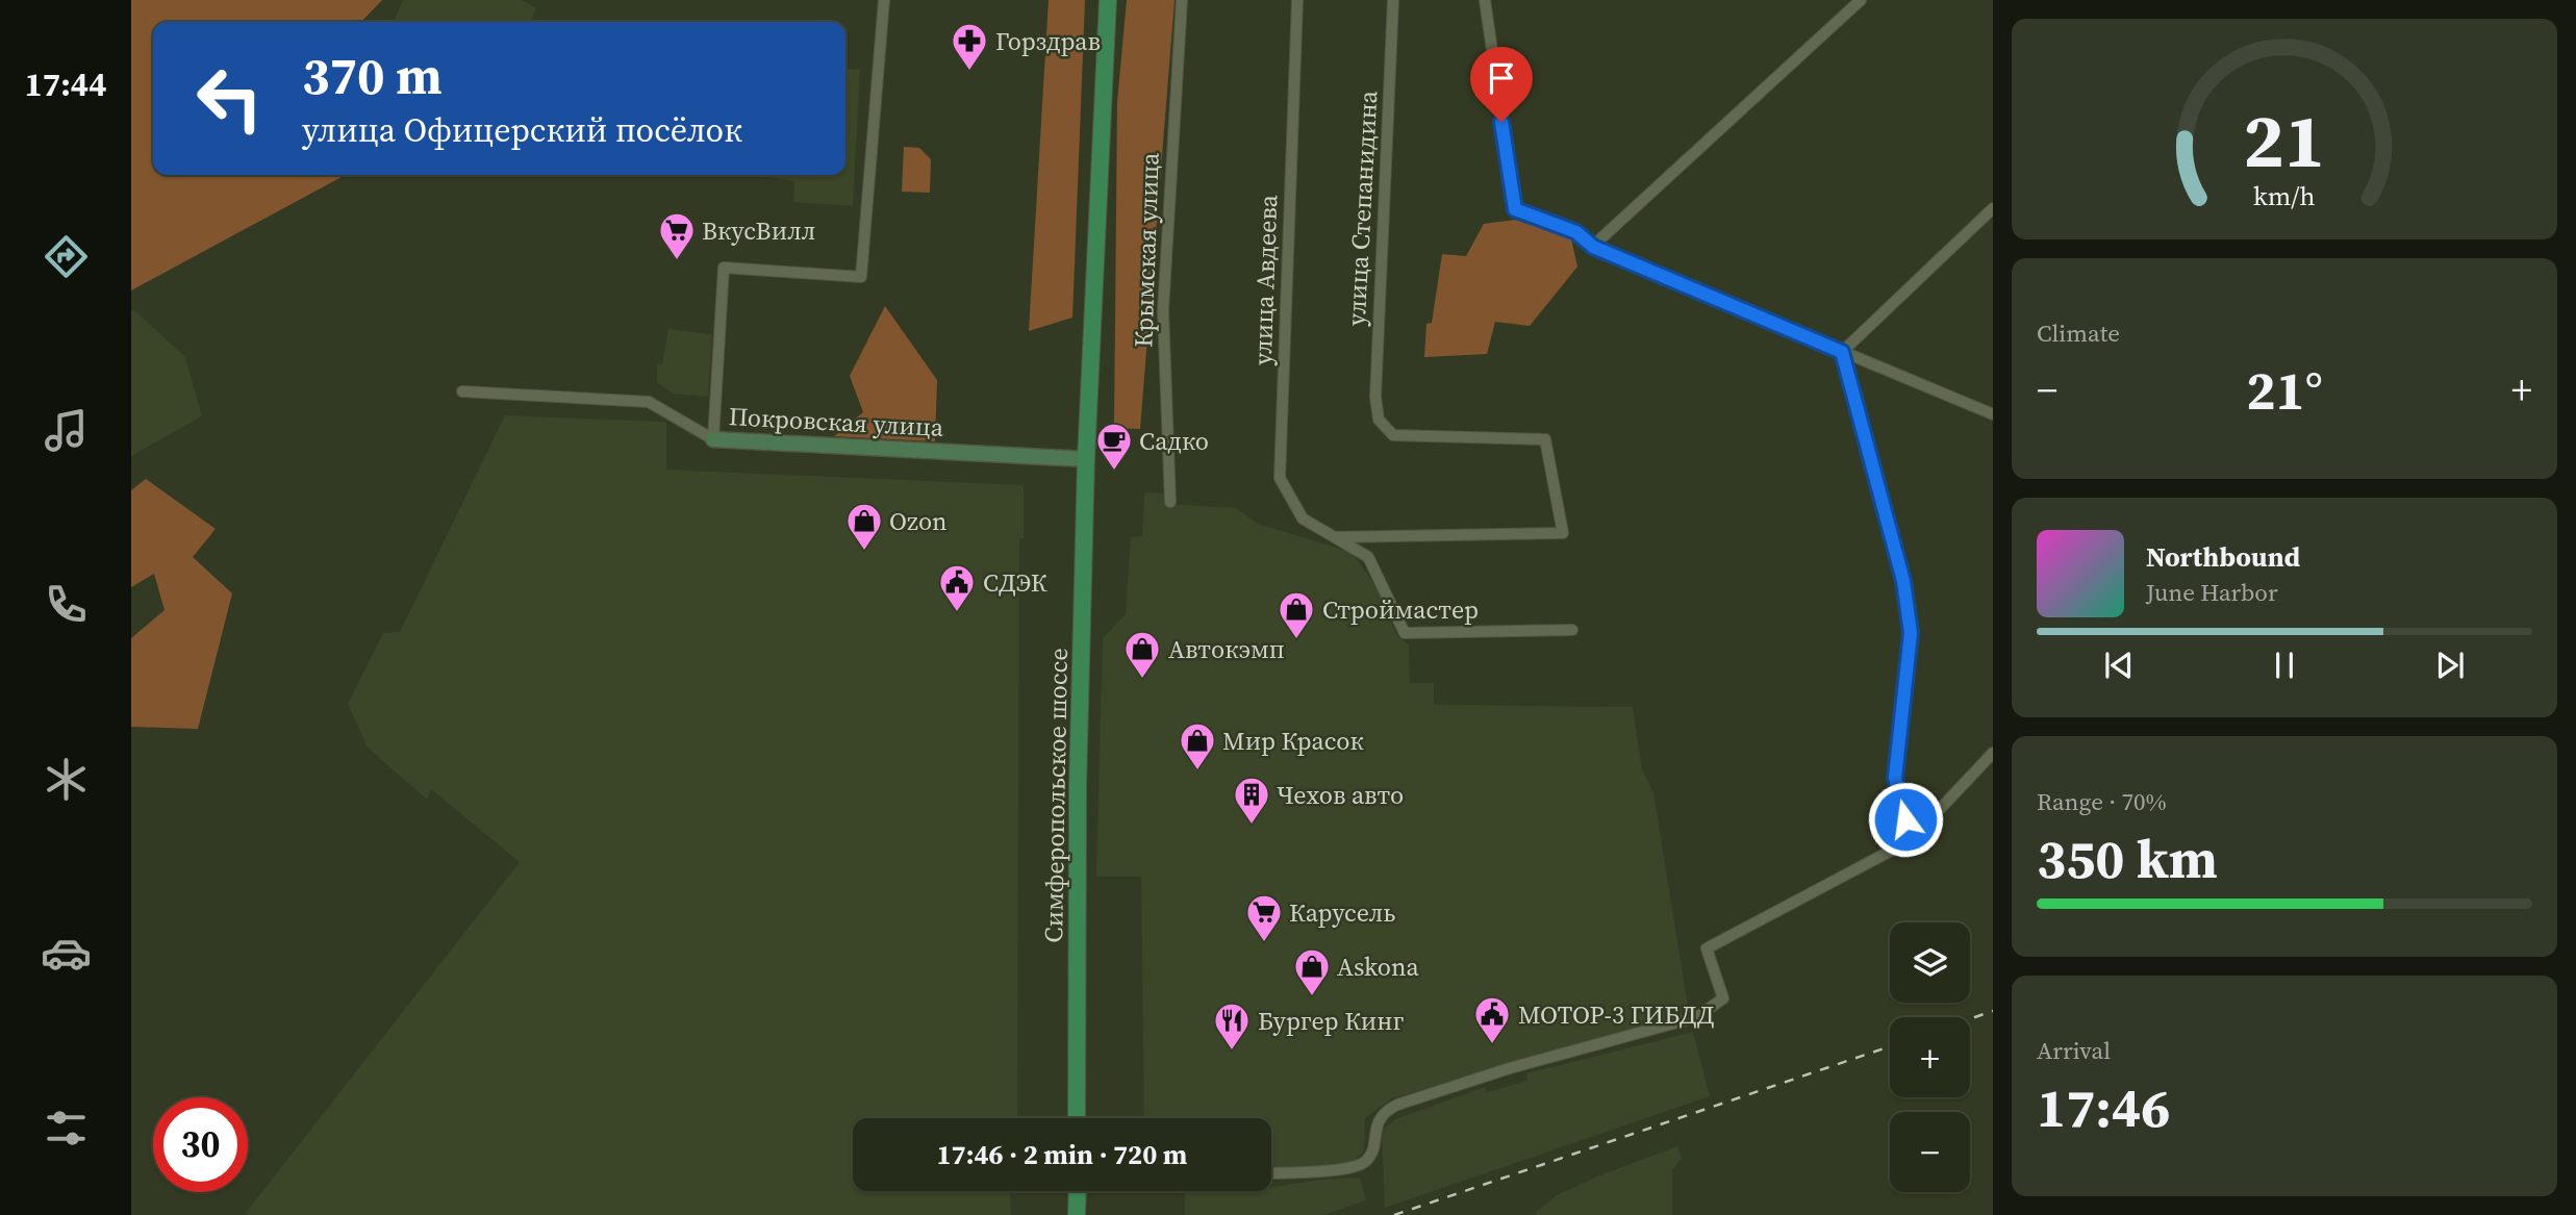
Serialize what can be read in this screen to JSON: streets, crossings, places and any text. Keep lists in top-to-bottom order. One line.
{"streets":{"main road":["Симферопольское шоссе"],"street":["улица Степанидина","Крымская улица","улица Авдеева","Покровская улица"]},"crossings":[["улица Степанидина","улица Авдеева"],["Покровская улица","Симферопольское шоссе"]],"places":{"pharmacy":["Горздрав"],"supermarket":["ВкусВилл","Карусель"],"cafe":["Садко"],"shop":["Ozon","Строймастер","Автокэмп","Мир Красок","Askona"],"public building":["СДЭК","МОТОР-3 ГИБДД"],"building":["Чехов авто"],"restaurant":["Бургер Кинг"]},"page":{"tabs":"17:44","turn":["370 m","улица Офицерский посёлок"],"tile":["Climate",["Range · 70%","350 km"],["Arrival","17:46"]],"heat":["−","21°","+"],"song":["Northbound","June Harbor"],"map_buttons":["+","−"],"limit":"30","trip":"17:46 · 2 min · 720 m","gauge":["21","km/h"]}}
